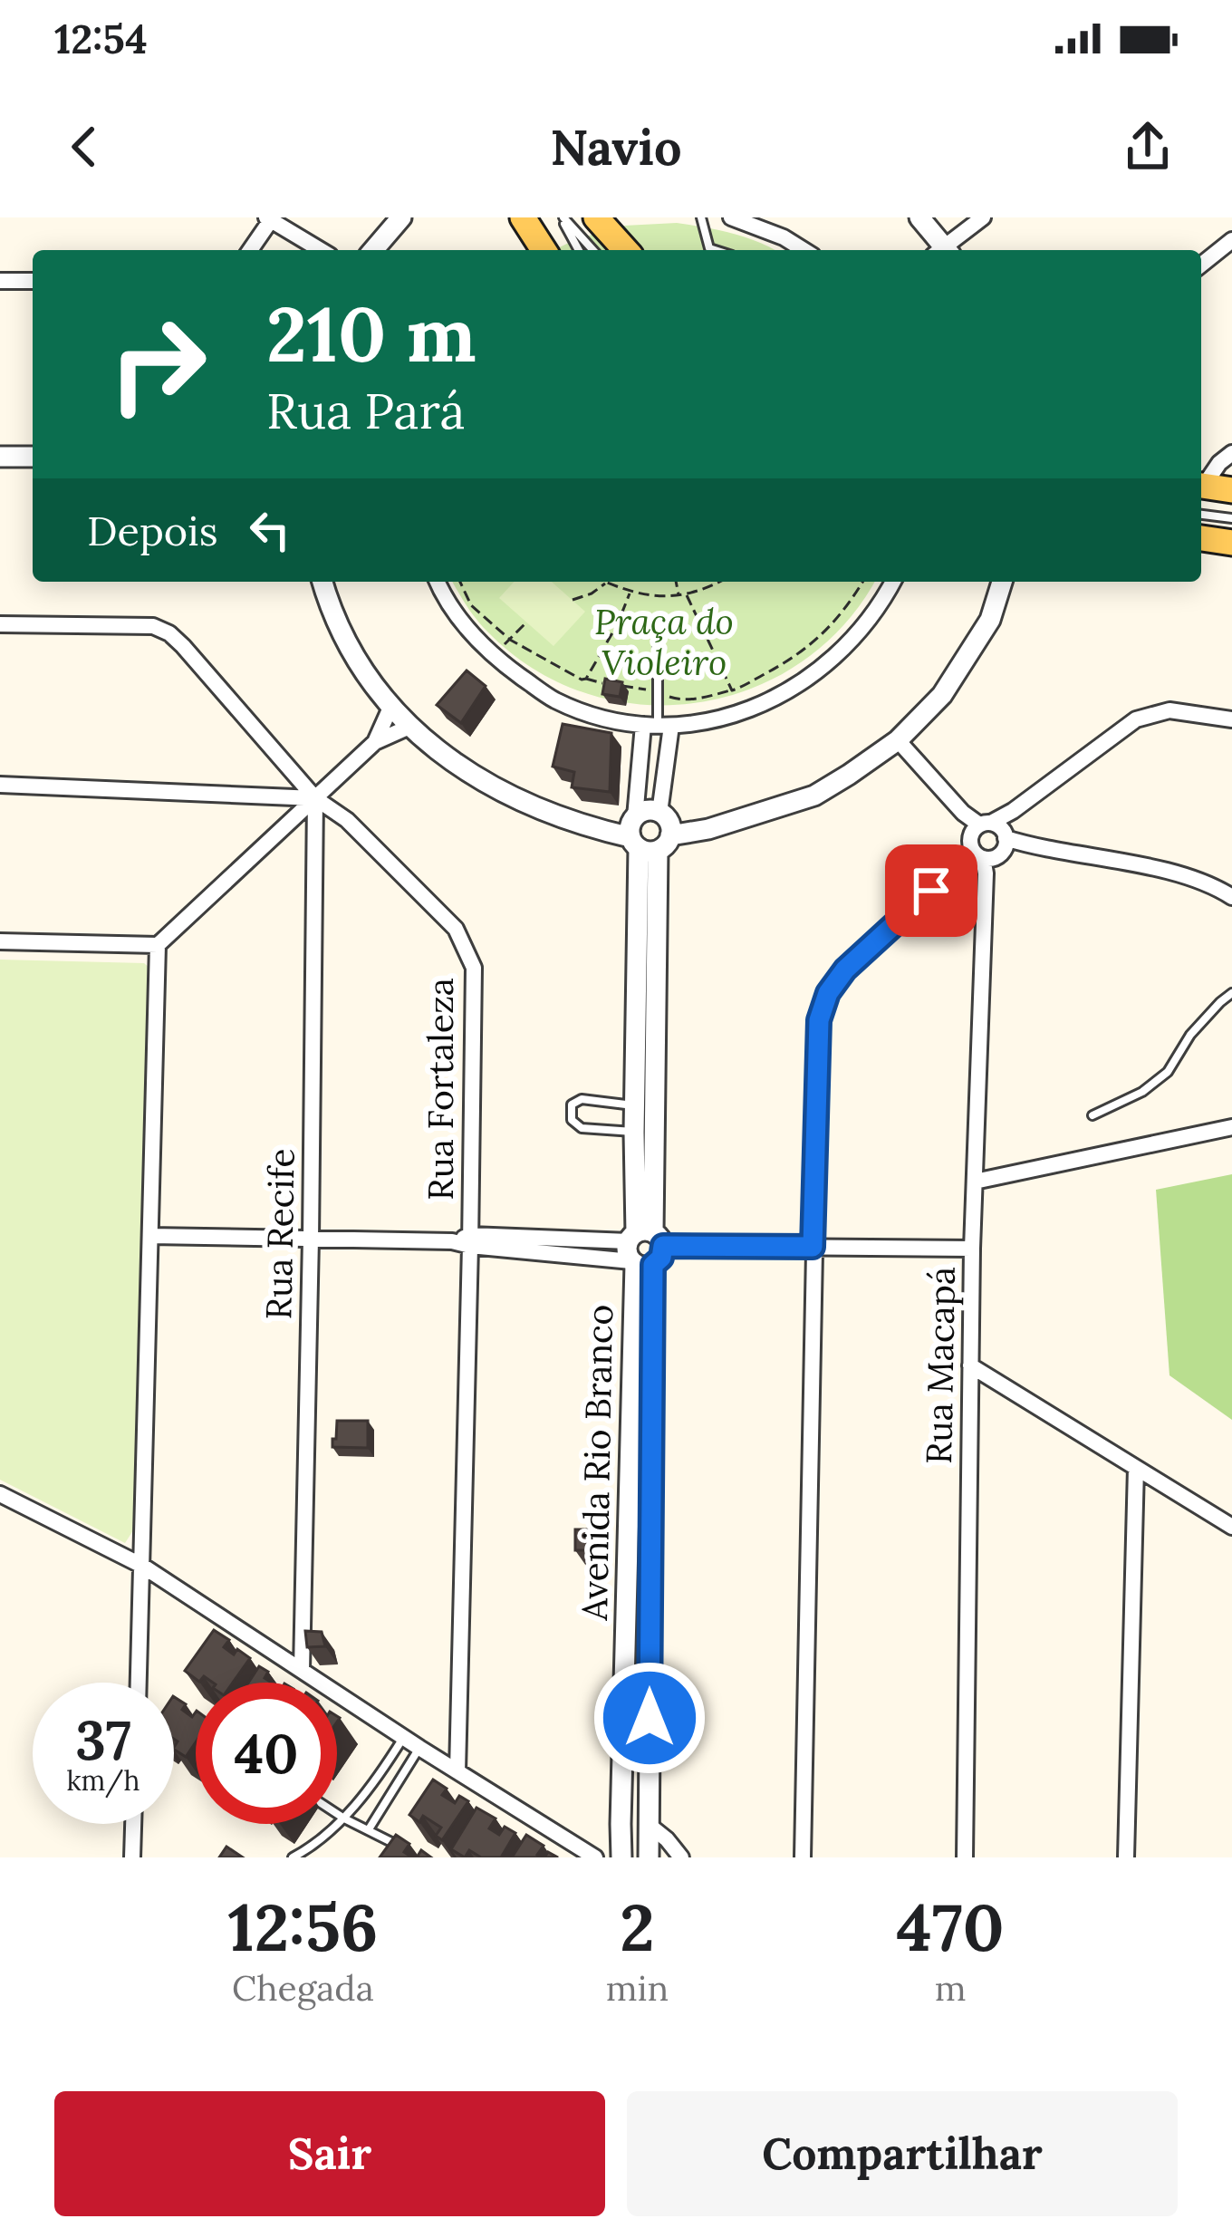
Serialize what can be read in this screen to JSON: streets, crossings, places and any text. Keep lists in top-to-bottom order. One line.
{"streets":{"street":["Rua Fortaleza","Rua Recife","Rua Macapá","Avenida Rio Branco"]},"crossings":[["Rua Fortaleza","Rua Recife"]],"parks":["Praça do Violeiro"],"page":{"status":"12:54","header":"Navio","turn":["210 m","Rua Pará"],"then":"Depois","speed":"37 km/h","limit":"40","eta":["12:56","Chegada","2","min","470","m"],"buttons":["Sair","Compartilhar"]}}
